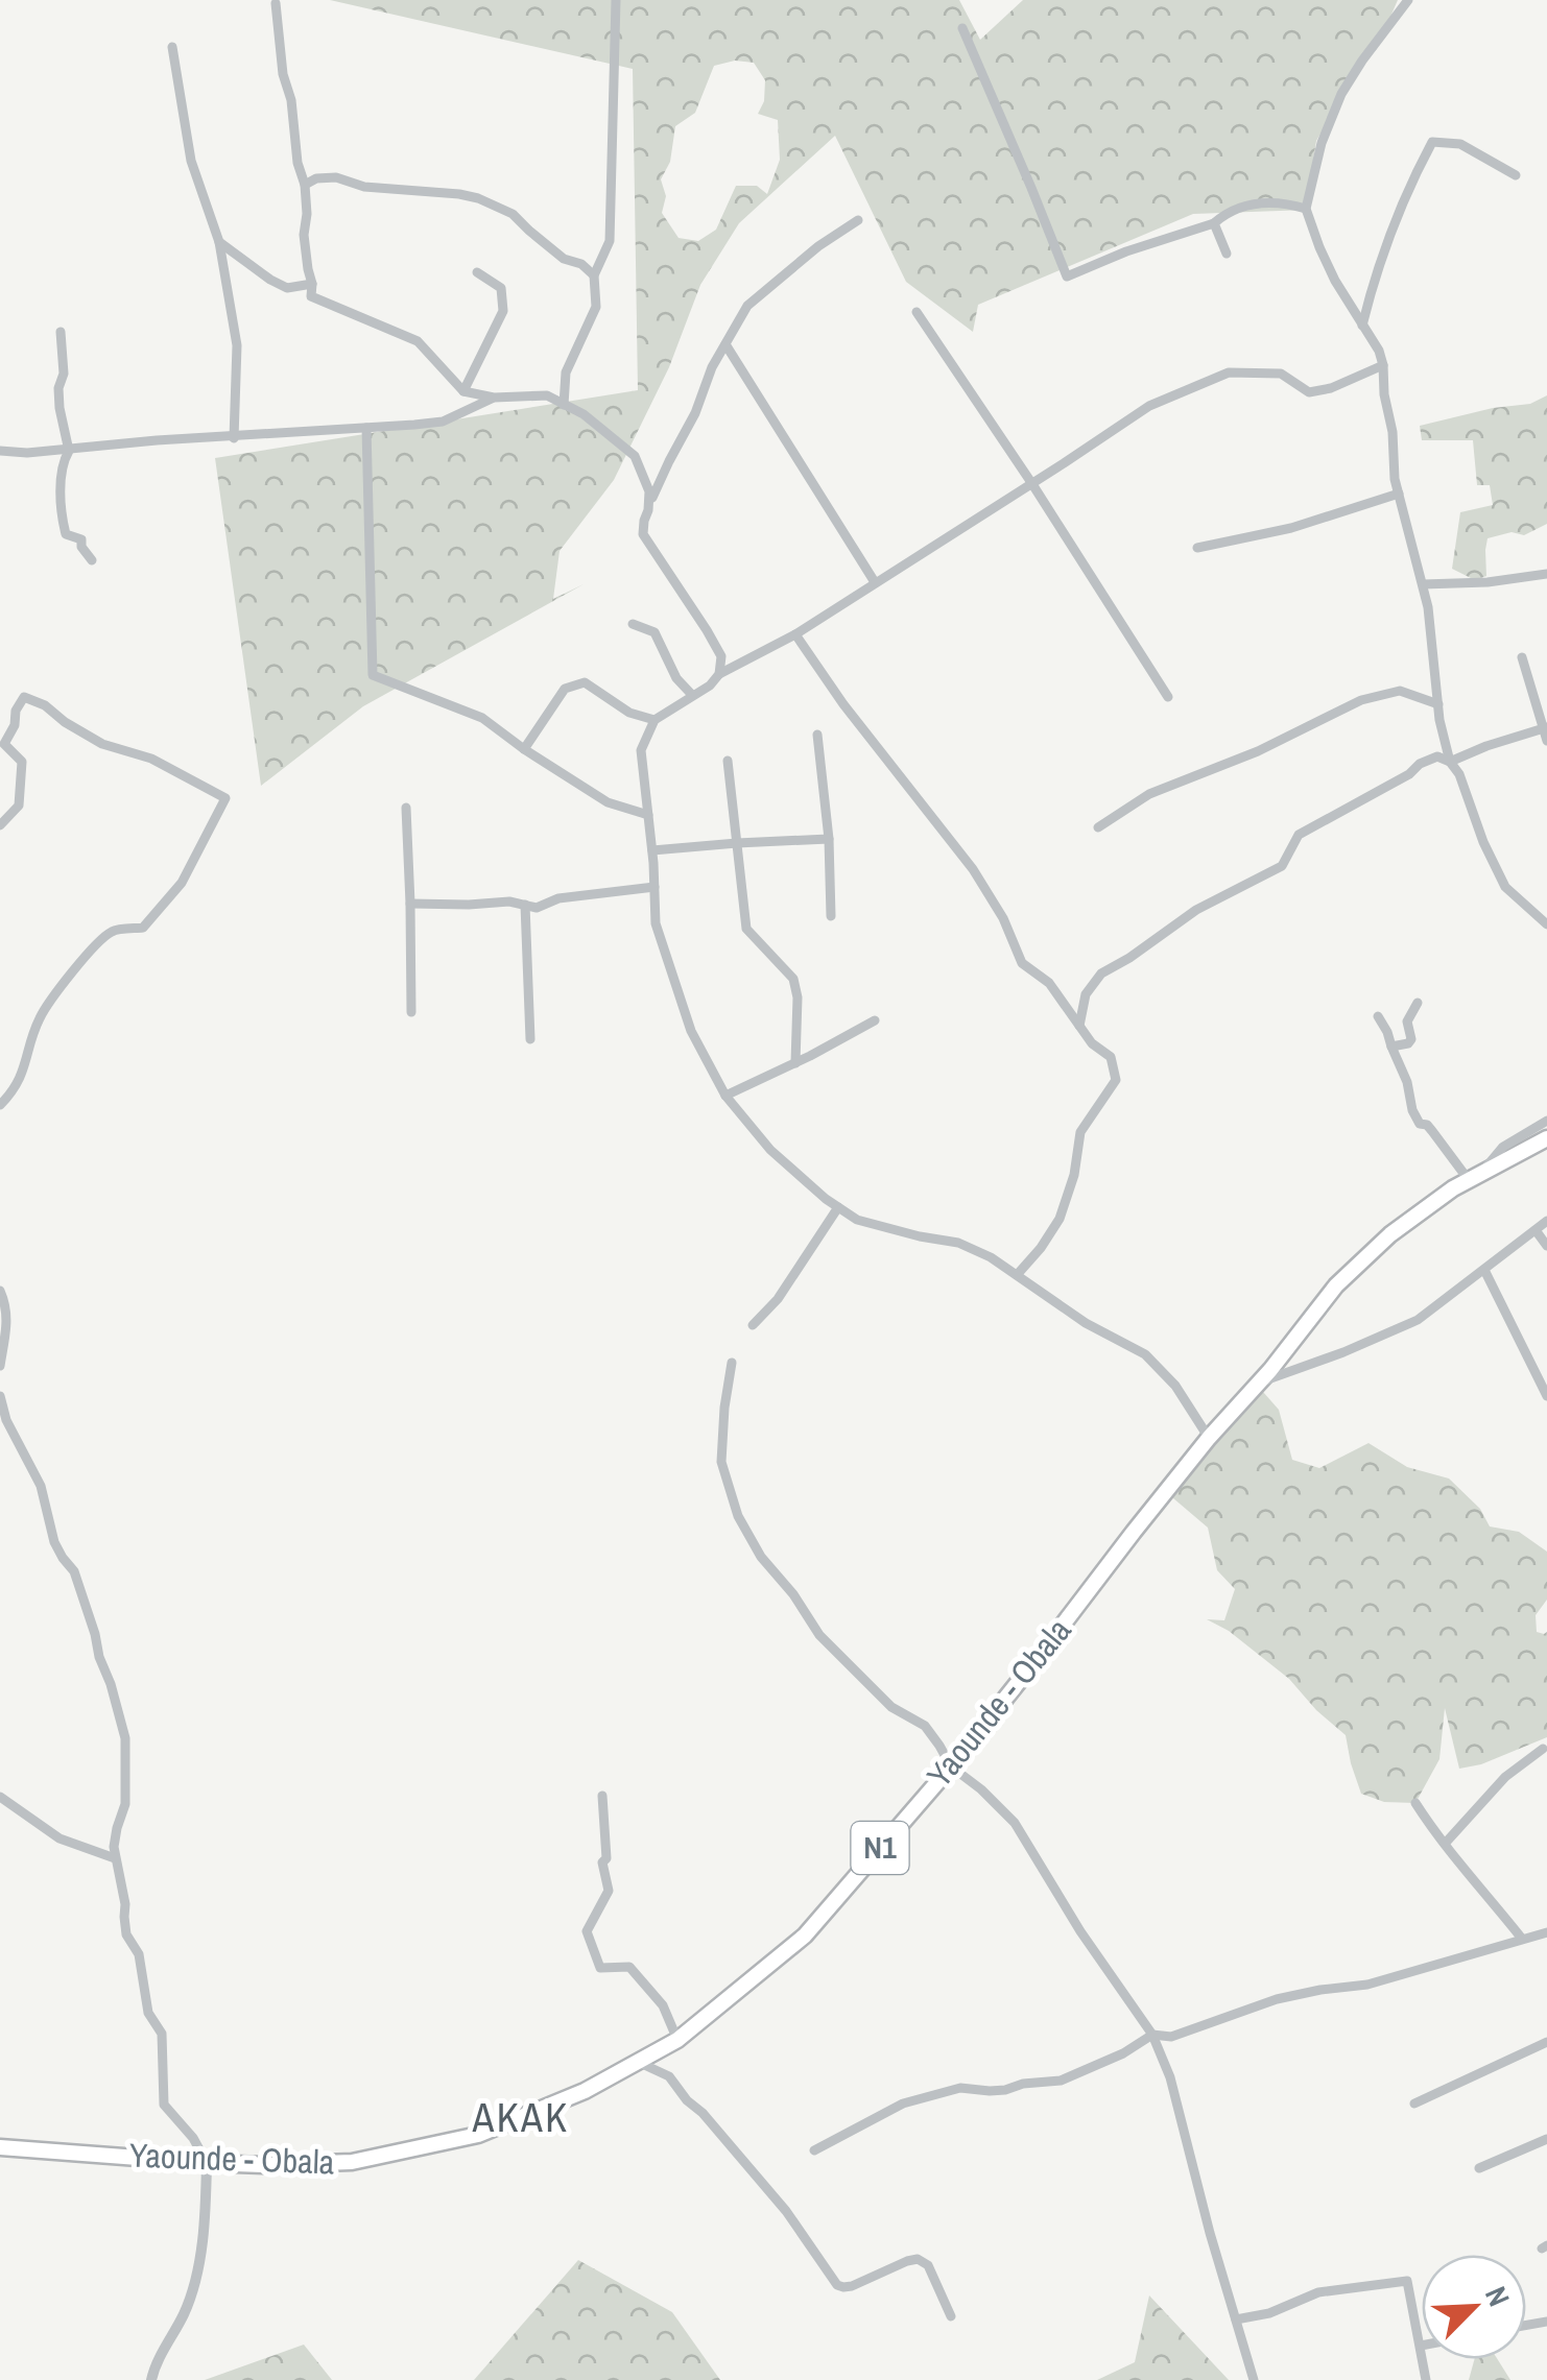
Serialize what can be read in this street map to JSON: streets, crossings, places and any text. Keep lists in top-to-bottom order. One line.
{"streets":{"highway":["Yaounde - Obala","N1"]},"districts":["AKAK"],"north":"top right"}
